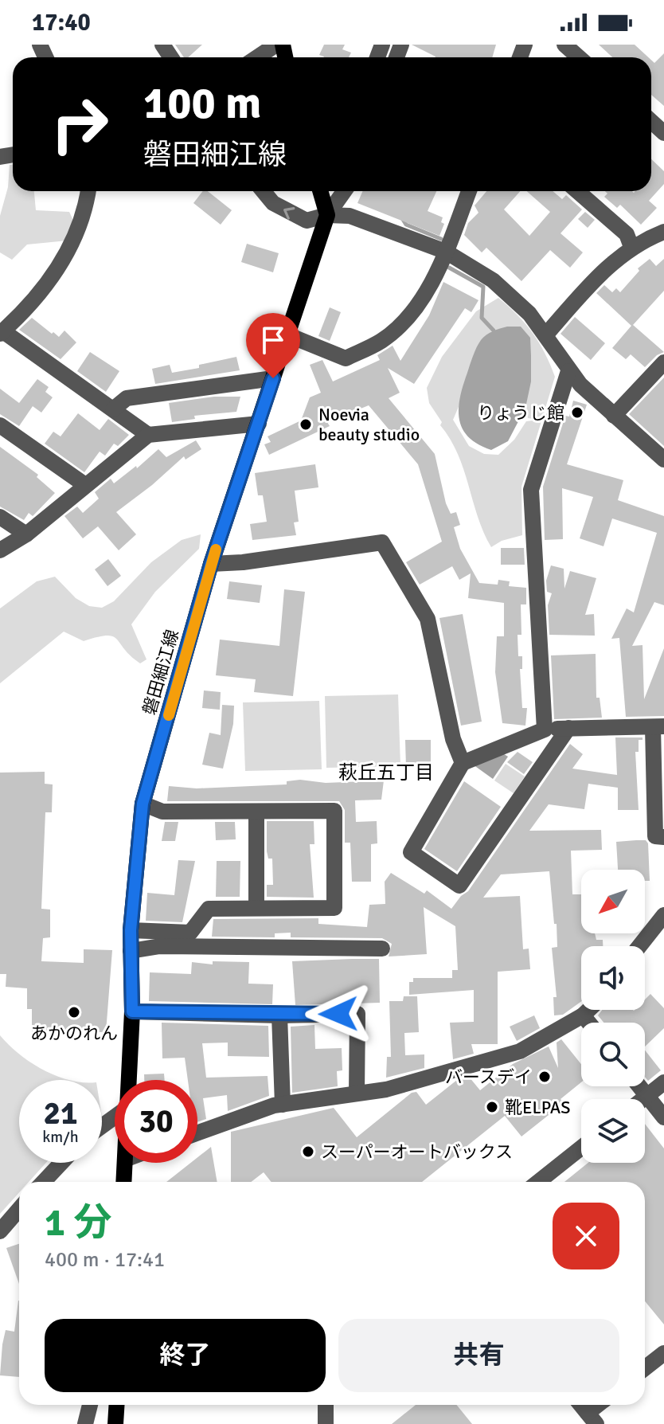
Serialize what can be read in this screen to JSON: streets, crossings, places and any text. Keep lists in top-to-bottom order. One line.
{"streets":{"main road":["磐田細江線"]},"districts":["萩丘五丁目"],"places":["りょうじ館","Noevia beauty studio","あかのれん","バースデイ","靴ELPAS","スーパーオートバックス"],"north":"bottom left","page":{"status":"17:40","turn":["100 m","磐田細江線"],"speed":"21 km/h","limit":"30","heading":["1 分","400 m · 17:41"],"buttons":["終了","共有"]}}
